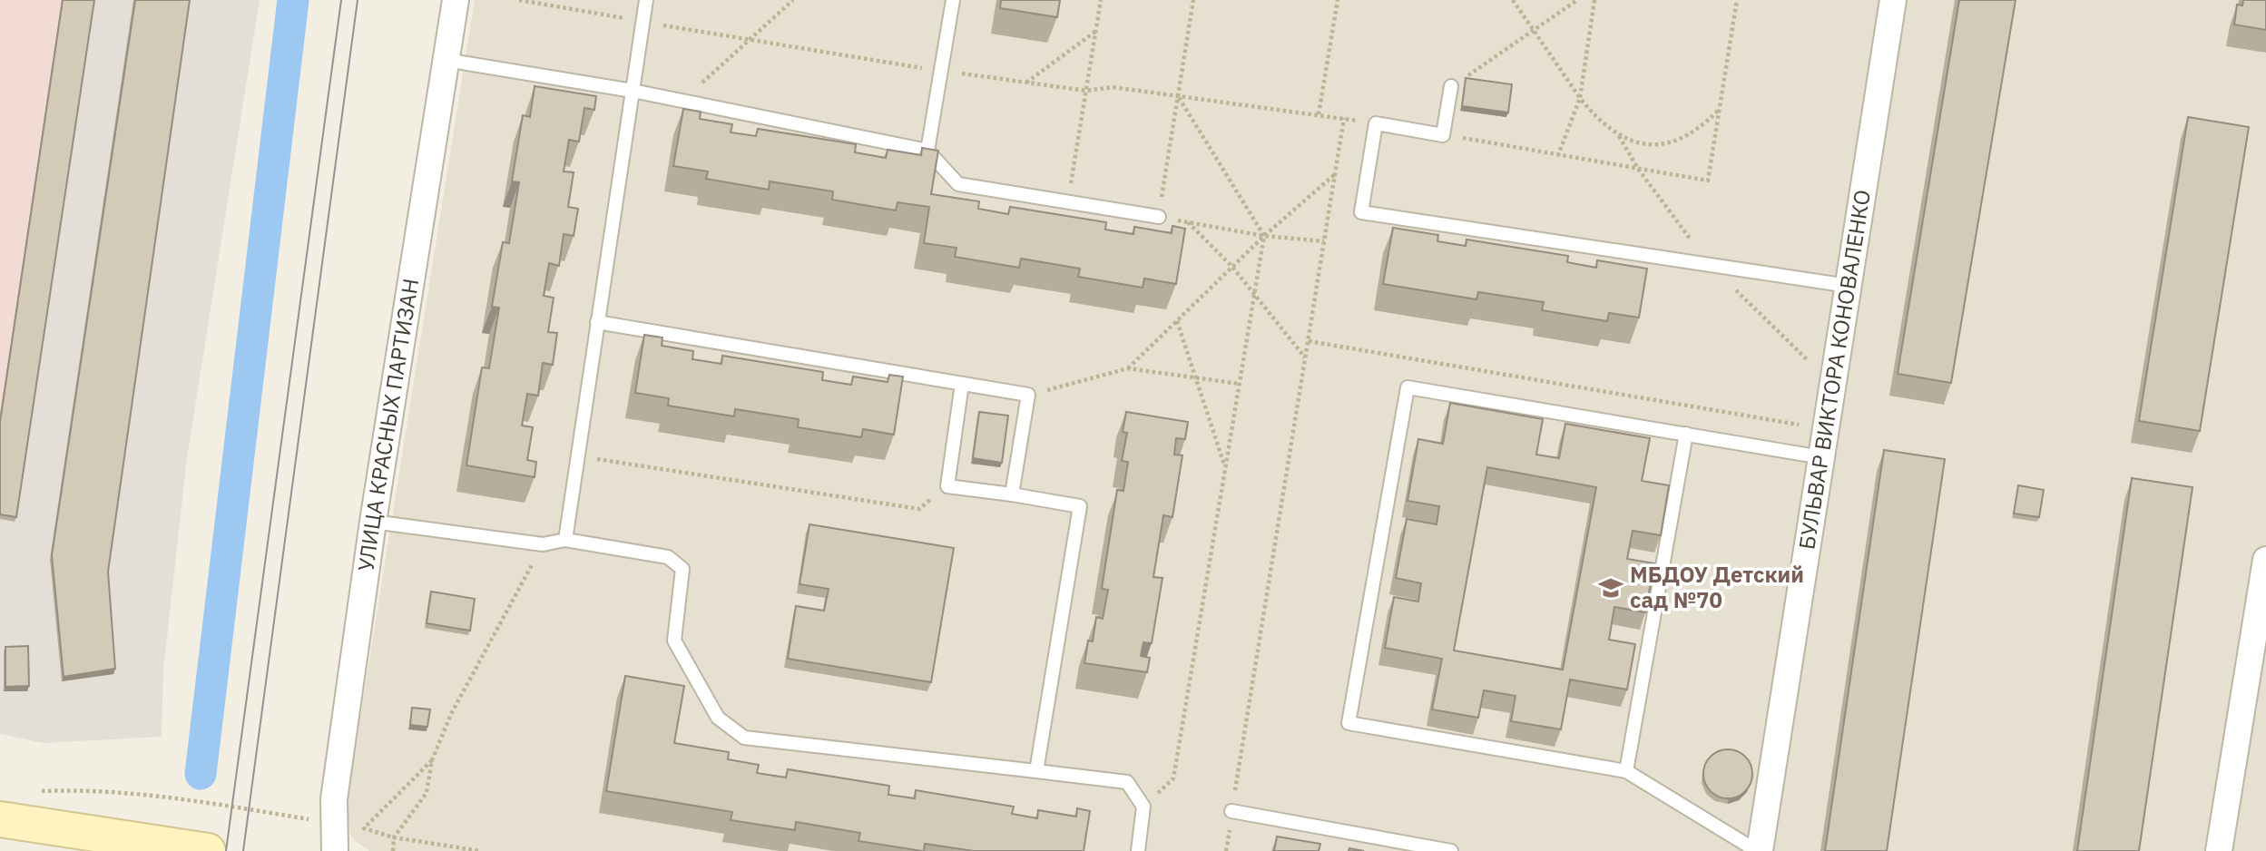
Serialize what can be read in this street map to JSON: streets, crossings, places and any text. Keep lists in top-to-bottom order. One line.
{"streets":{"street":["БУЛЬВАР ВИКТОРА КОНОВАЛЕНКО","УЛИЦА КРАСНЫХ ПАРТИЗАН"]},"places":{"school or university":["МБДОУ Детский сад №70"]}}
